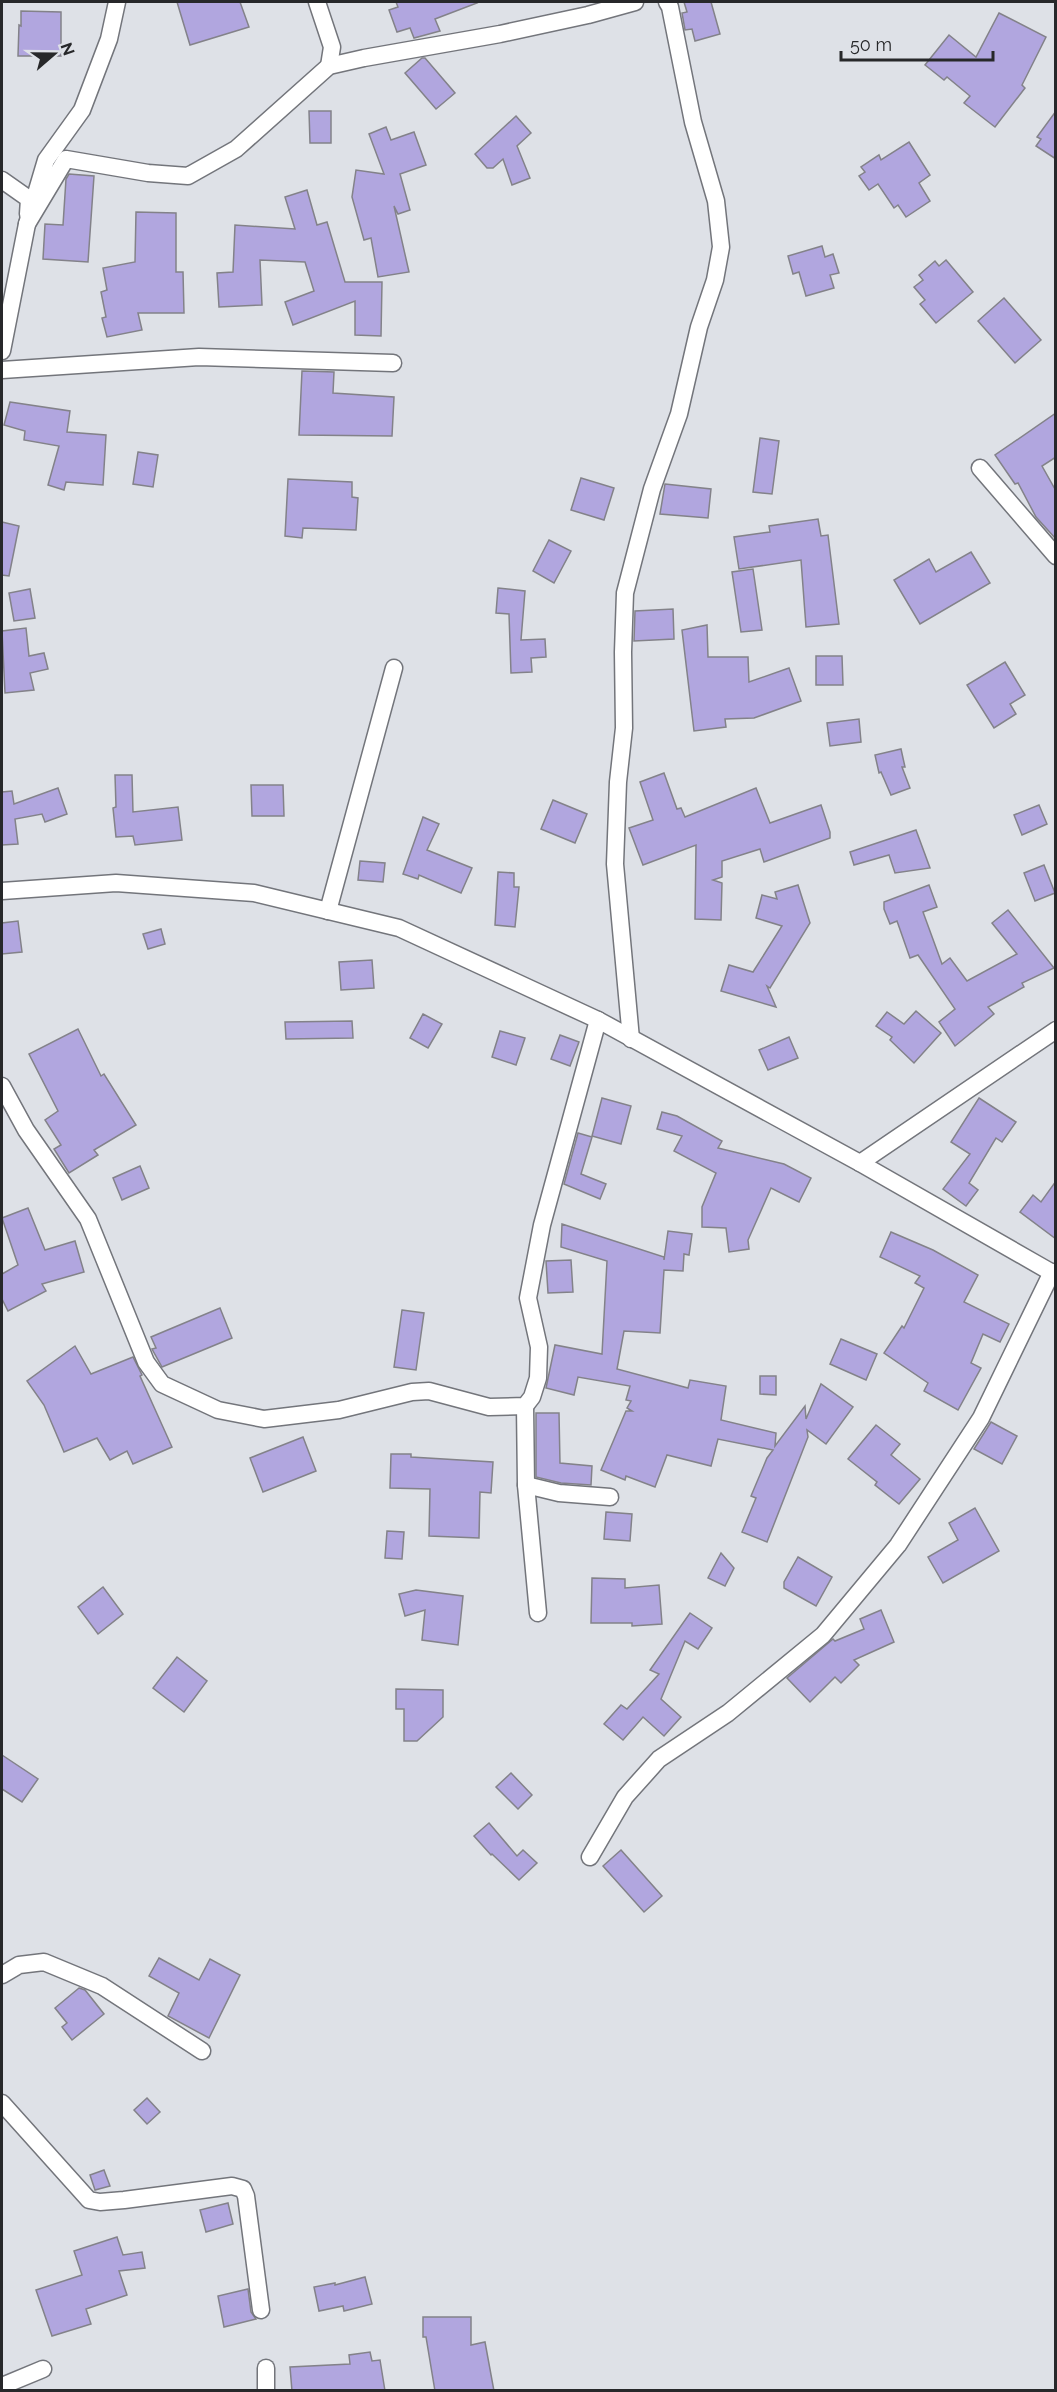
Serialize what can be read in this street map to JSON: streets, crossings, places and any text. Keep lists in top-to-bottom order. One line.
{"scale_bar":"50 m","north":"right"}
